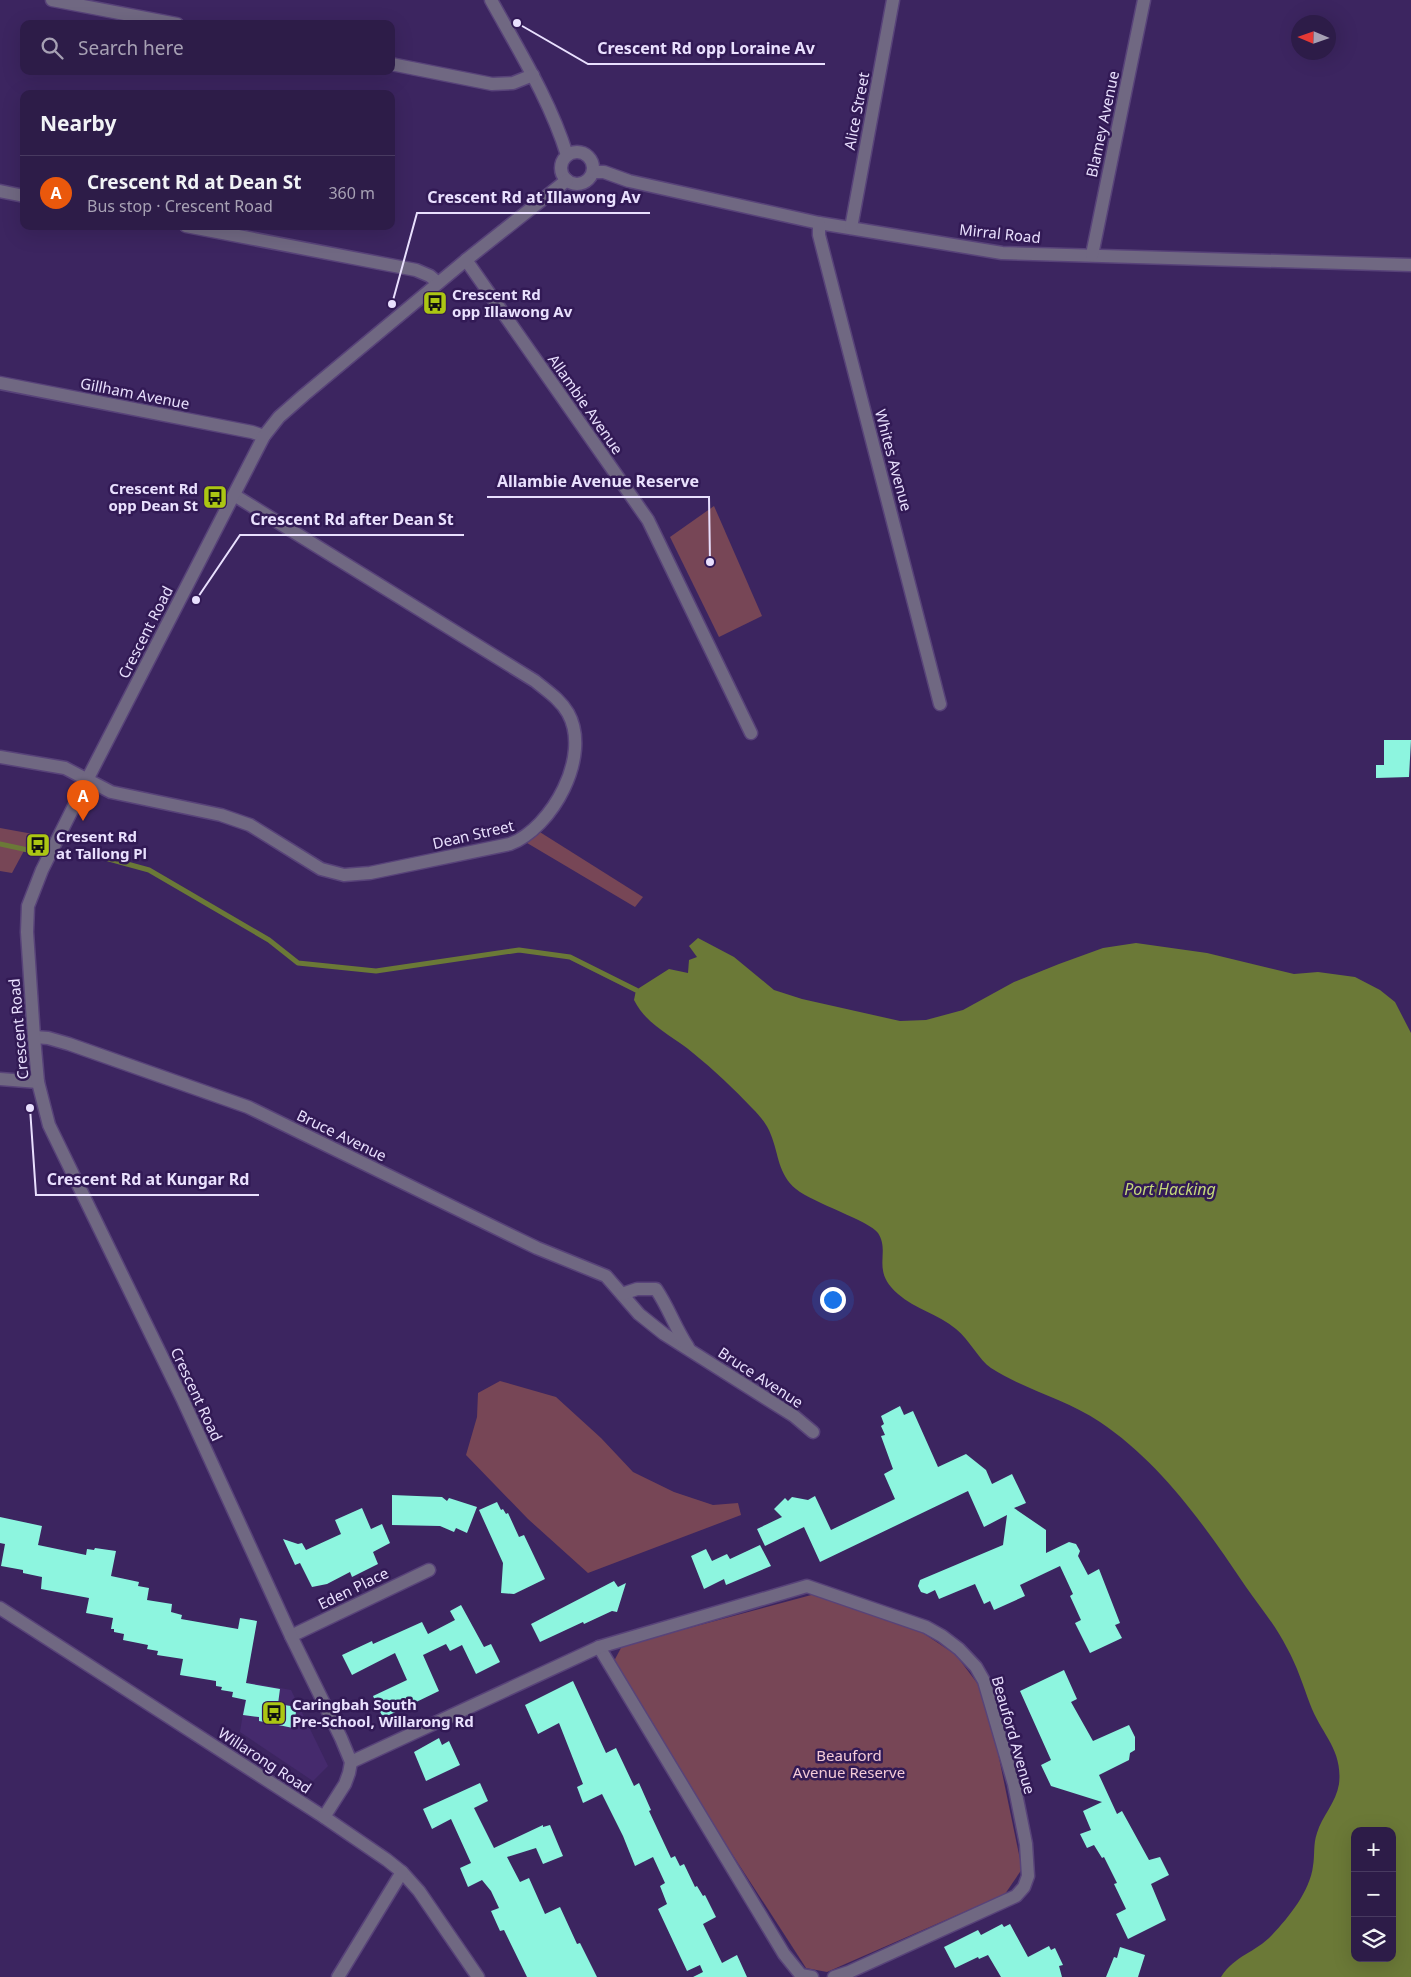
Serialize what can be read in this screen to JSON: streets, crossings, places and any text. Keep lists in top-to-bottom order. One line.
{"streets":{"street":["Alice Street","Blamey Avenue","Mirral Road","Gillham Avenue","Allambie Avenue","Whites Avenue","Crescent Road","Dean Street","Bruce Avenue","Eden Place","Beauford Avenue","Willarong Road"]},"crossings":[["Alice Street","Mirral Road"],["Blamey Avenue","Mirral Road"],["Mirral Road","Whites Avenue"],["Mirral Road","Crescent Road"],["Gillham Avenue","Crescent Road"],["Allambie Avenue","Crescent Road"],["Crescent Road","Dean Street"],["Crescent Road","Bruce Avenue"],["Crescent Road","Eden Place"],["Crescent Road","Beauford Avenue"]],"water":["Port Hacking"],"parks":["Beauford Avenue Reserve"],"places":{"other":["Crescent Rd opp Loraine Av","Crescent Rd at Illawong Av","Allambie Avenue Reserve","Crescent Rd after Dean St","Crescent Rd at Kungar Rd"],"bus stop":["Crescent Rd opp Illawong Av","Crescent Rd opp Dean St","Cresent Rd at Tallong Pl","Caringbah South Pre-School, Willarong Rd"]},"north":"left","page":{"search":"Search here","heading":"Nearby","list":[{"mark":"A","name":"Crescent Rd at Dean St","note":"Bus stop · Crescent Road","value":"360 m"}],"pins":"A","map_buttons":["+","−"]}}
